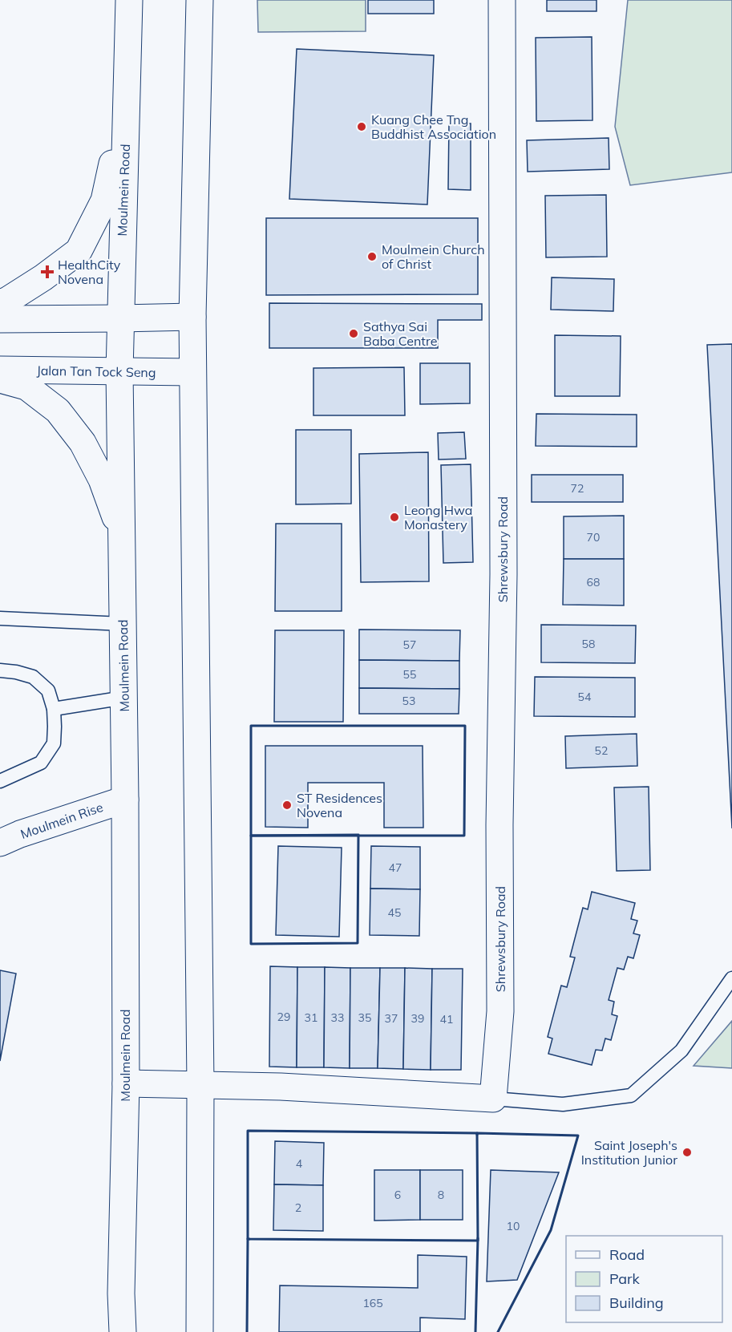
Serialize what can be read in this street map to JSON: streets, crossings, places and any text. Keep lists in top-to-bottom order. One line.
{"streets":{"main road":["Moulmein Road","Jalan Tan Tock Seng","Shrewsbury Road","Moulmein Rise"]},"crossings":[["Moulmein Road","Jalan Tan Tock Seng"],["Moulmein Road","Moulmein Rise"]],"places":{"other":["Kuang Chee Tng Buddhist Association","Moulmein Church of Christ","Sathya Sai Baba Centre","Leong Hwa Monastery","ST Residences Novena","Saint Joseph's Institution Junior"],"health":["HealthCity Novena"]},"house_numbers":["72","70","68","58","57","55","54","53","52","47","45","29","31","33","35","37","39","41","4","6","8","2","10","165"],"legend":["Road","Park","Building"]}
